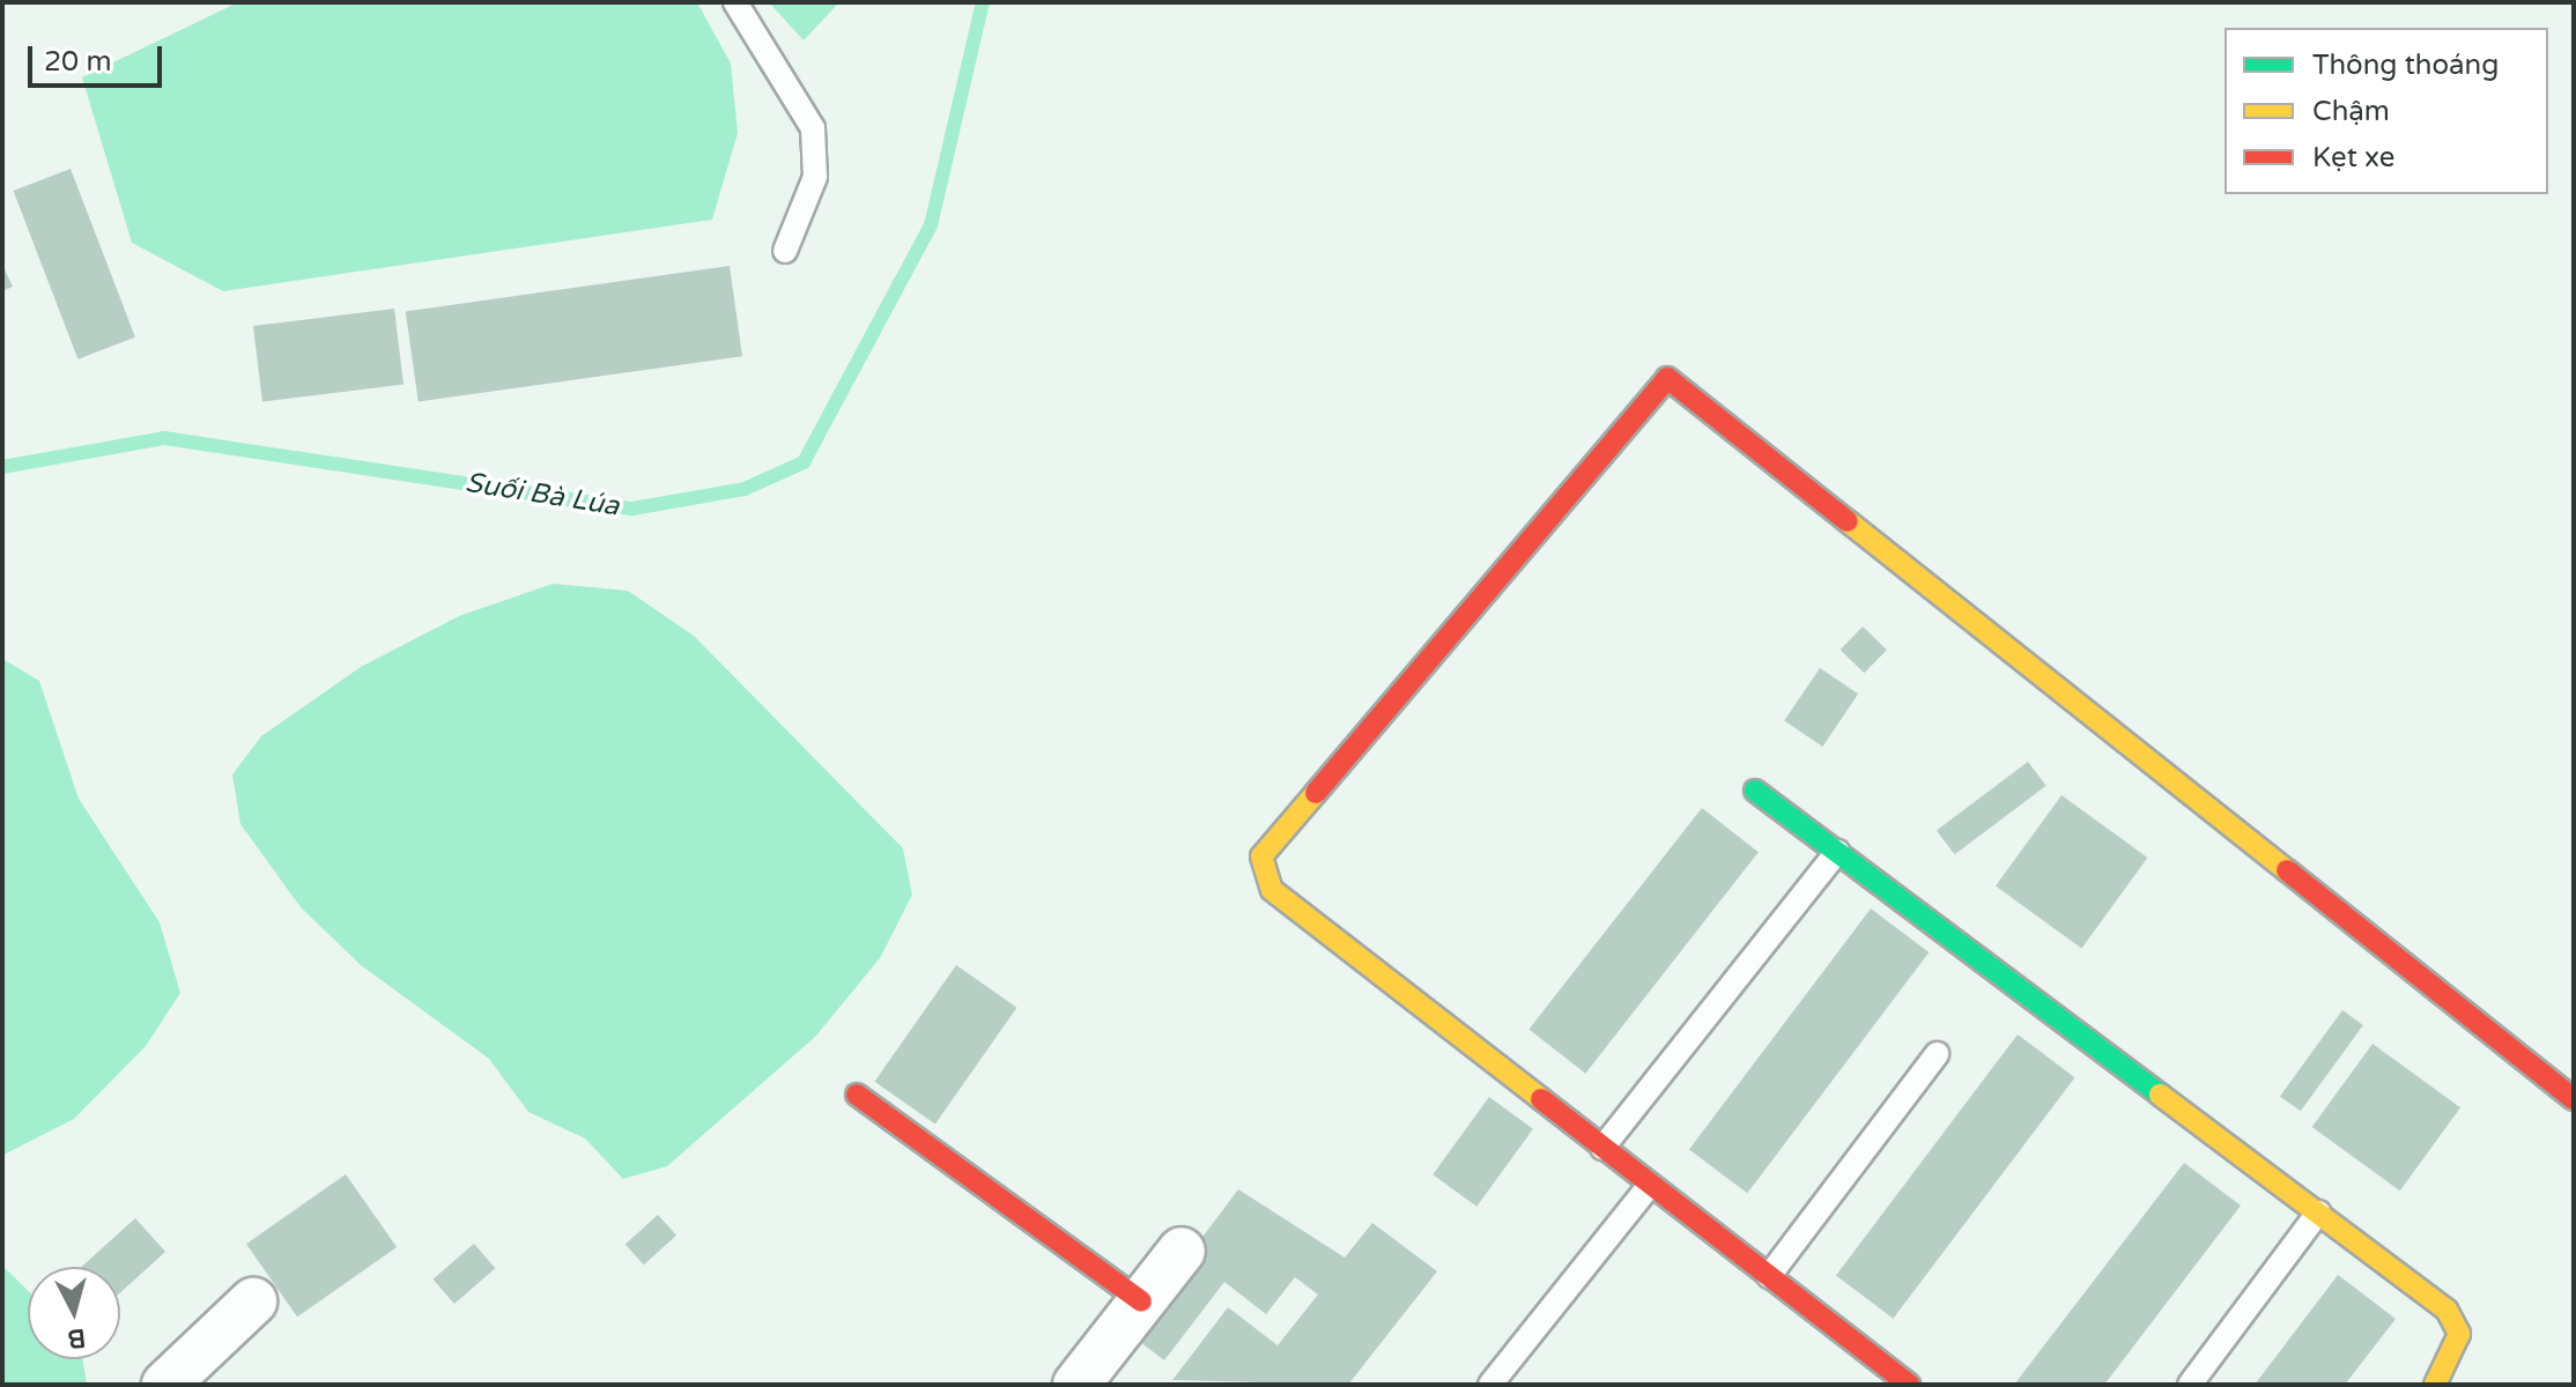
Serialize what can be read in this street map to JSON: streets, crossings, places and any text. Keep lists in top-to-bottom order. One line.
{"water":["Suối Bà Lúa"],"legend":["Thông thoáng","Chậm","Kẹt xe"],"scale_bar":"20 m","north":"bottom"}
